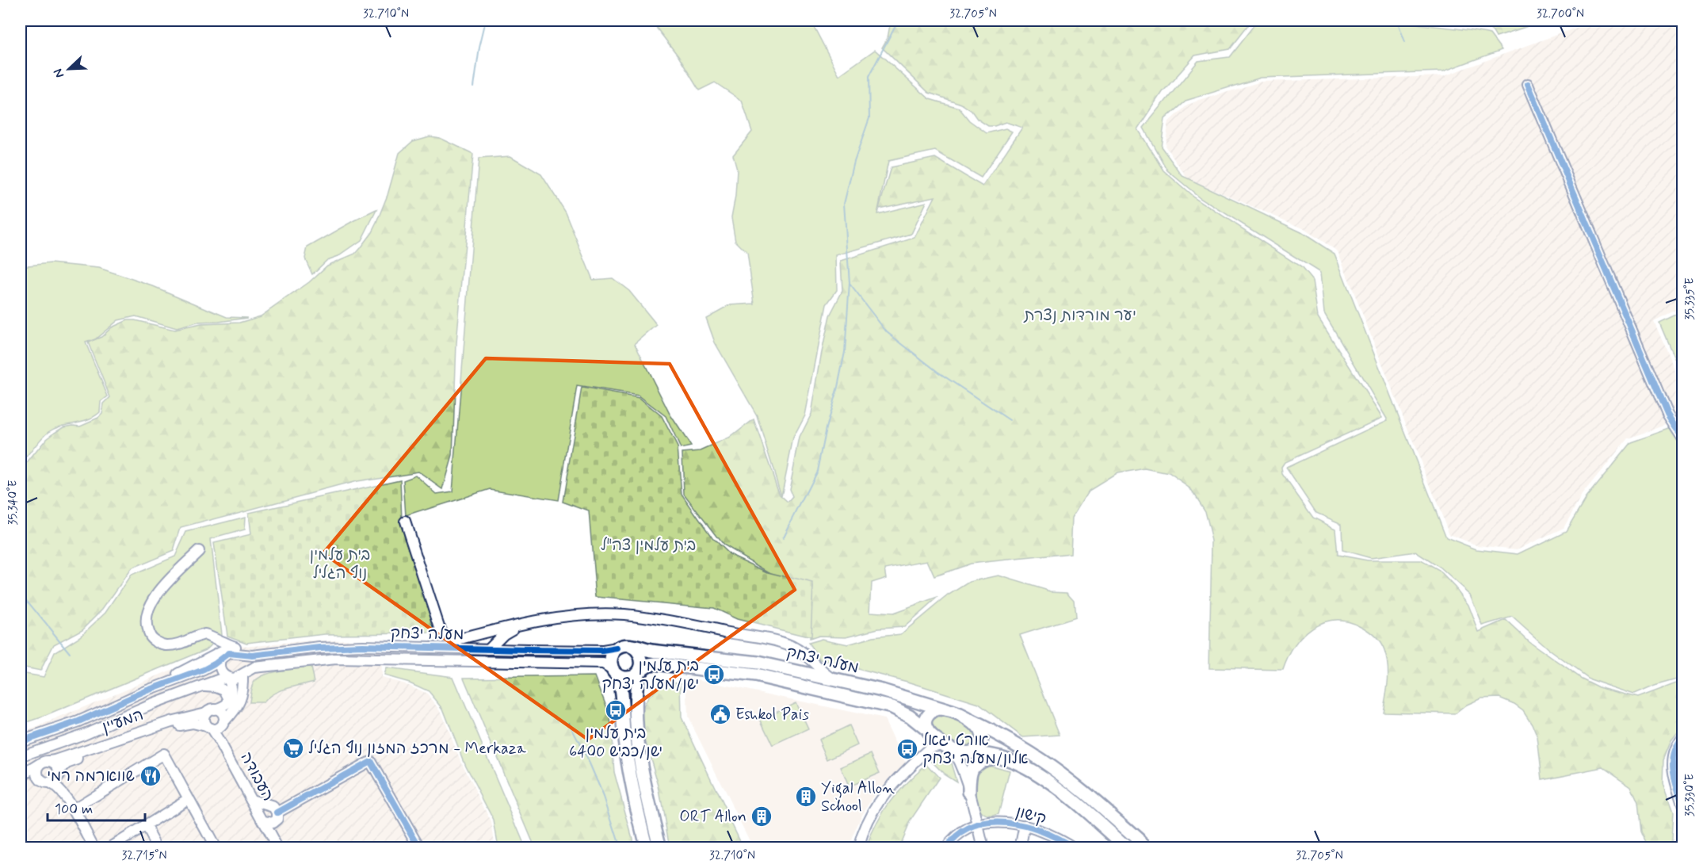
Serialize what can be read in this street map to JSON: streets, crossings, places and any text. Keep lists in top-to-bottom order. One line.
{"streets":{"main road":["מעלה יצחק"],"street":["המעיין","העבודה","קישון"]},"crossings":[["המעיין","העבודה"]],"parks":["יער מורדות נצרת","בית עלמין צה\"ל","בית עלמין נוף הגליל"],"places":{"bus stop":["בית עלמין ישן/מעלה יצחק","בית עלמין ישן/כביש 6400","אורט יגאל אלון/מעלה יצחק"],"public building":["Eshkol Pais"],"supermarket":["מרכז המזון נוף הגליל - Merkaza"],"restaurant":["שווארמה רמי"],"building":["Yigal Allon School","ORT Allon"]},"scale_bar":"100 m","north":"bottom left","coordinates":["32.710°N","32.705°N","32.700°N","35.335°E","35.340°E","35.330°E","32.715°N"]}
